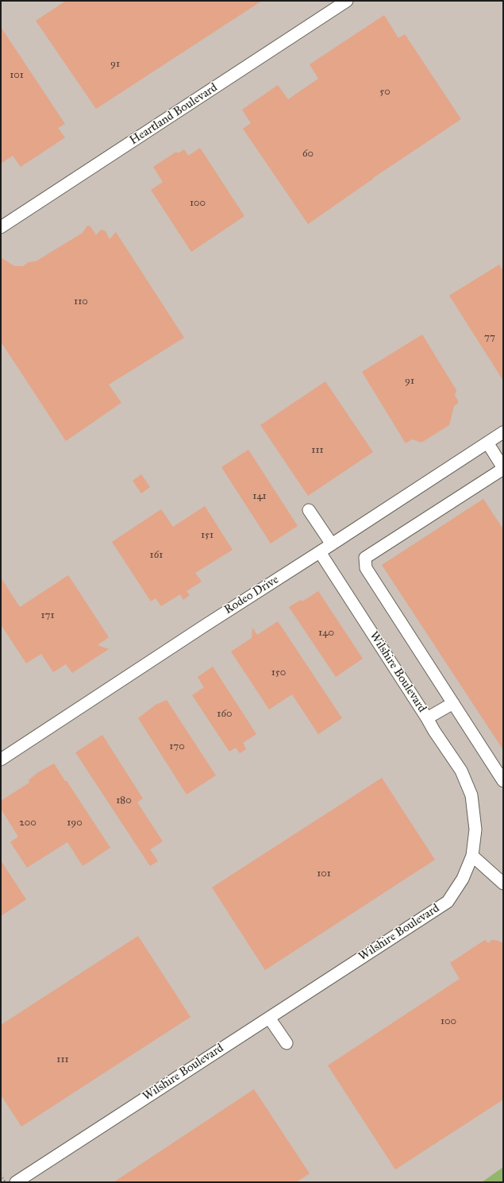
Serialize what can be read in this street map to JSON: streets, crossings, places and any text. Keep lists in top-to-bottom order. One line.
{"streets":{"street":["Heartland Boulevard","Rodeo Drive","Wilshire Boulevard"]},"crossings":[["Rodeo Drive","Wilshire Boulevard"]],"house_numbers":["91","101","50","60","100","110","77","91","111","141","151","161","171","140","150","160","170","180","200","190","101","100","111"]}
